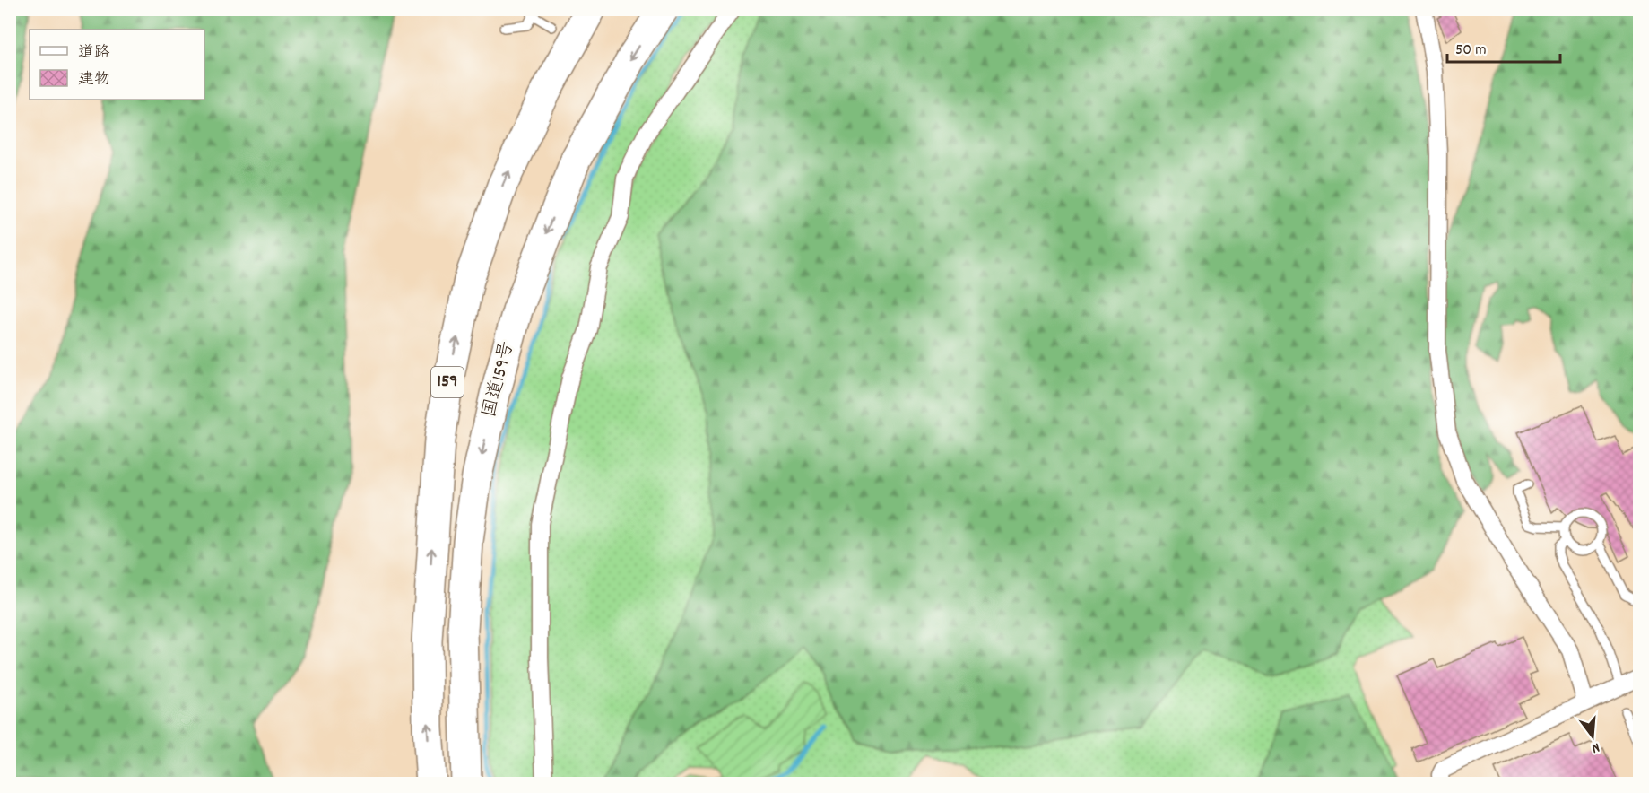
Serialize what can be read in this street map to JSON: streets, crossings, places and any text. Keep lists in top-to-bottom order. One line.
{"streets":{"highway":["国道159号","159"]},"legend":["道路","建物"],"scale_bar":"50 m","north":"bottom"}
